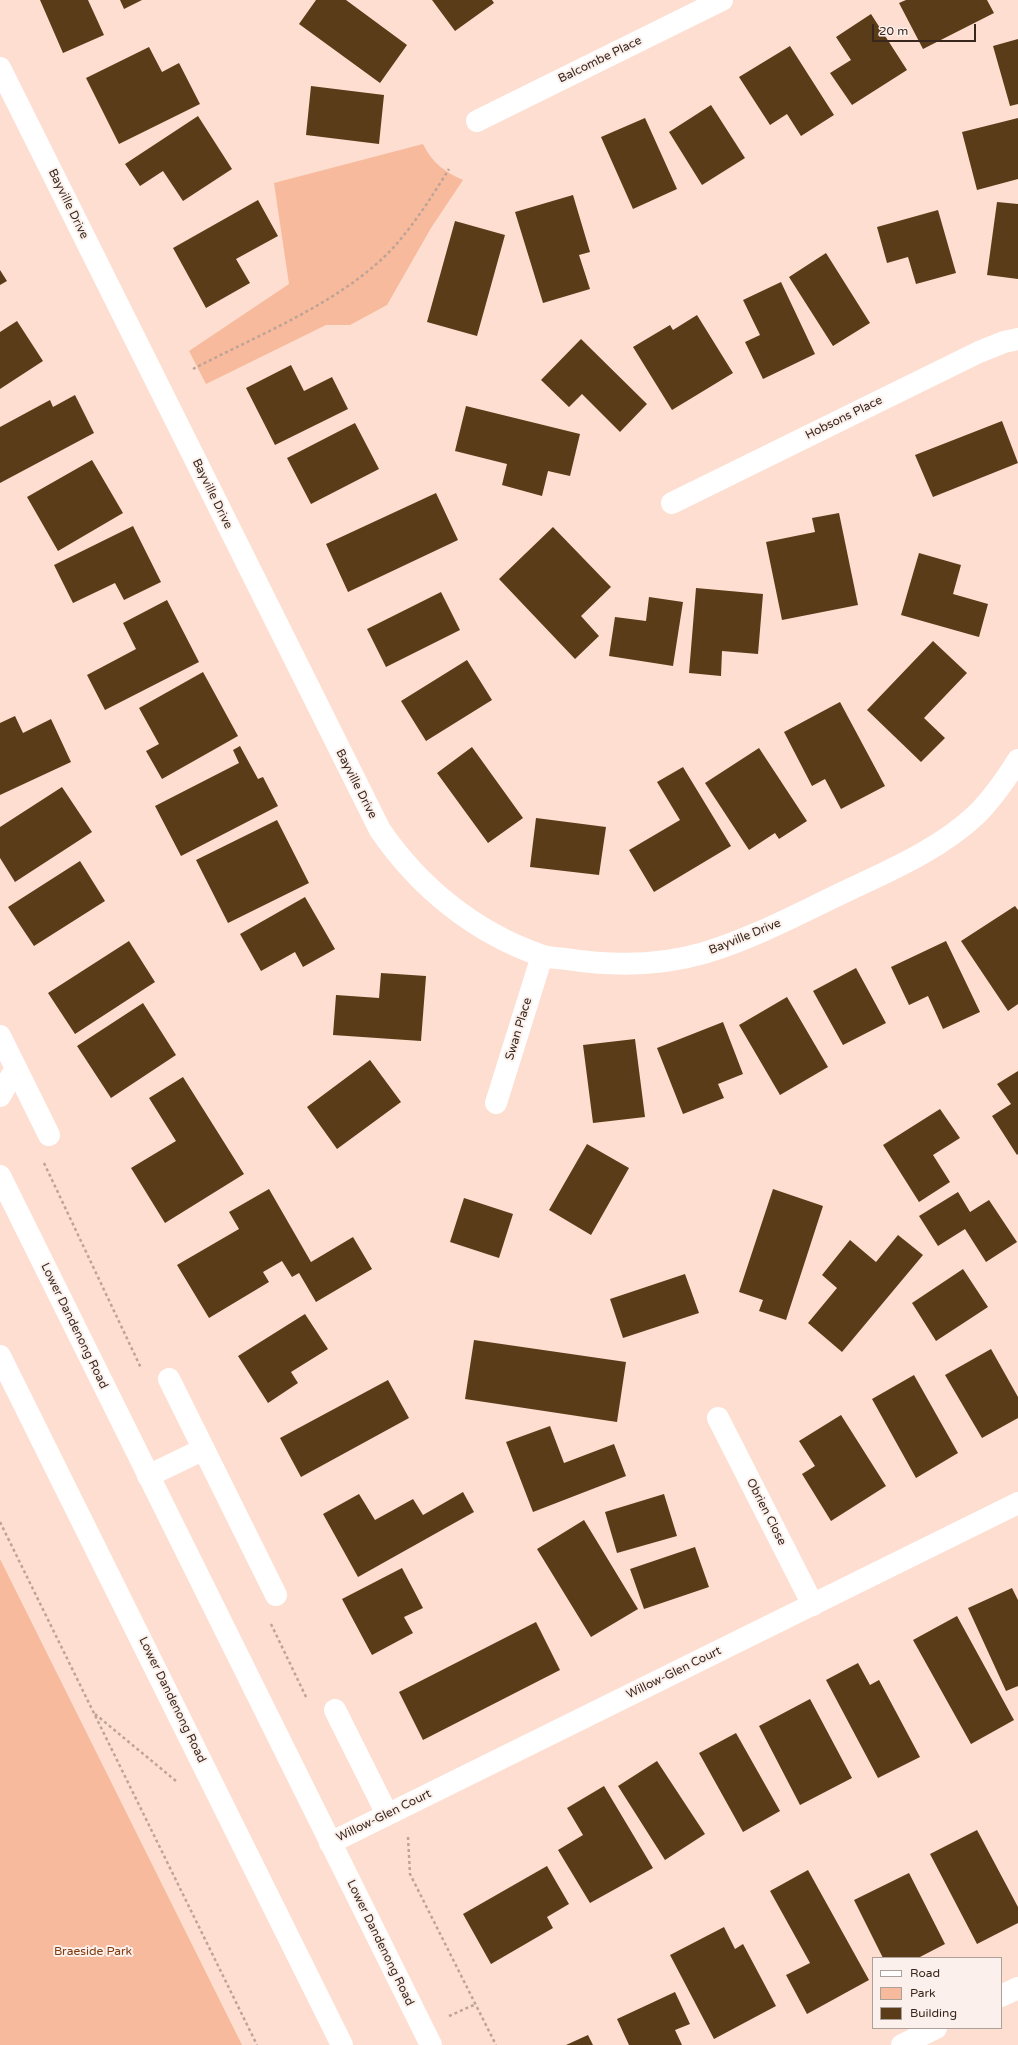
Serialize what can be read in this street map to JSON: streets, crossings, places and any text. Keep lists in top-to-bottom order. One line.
{"streets":{"main road":["Balcombe Place","Bayville Drive","Hobsons Place","Swan Place","Lower Dandenong Road","Obrien Close","Willow-Glen Court"]},"crossings":[["Bayville Drive","Swan Place"],["Lower Dandenong Road","Willow-Glen Court"],["Obrien Close","Willow-Glen Court"]],"parks":["Braeside Park"],"legend":["Road","Park","Building"],"scale_bar":"20 m"}
